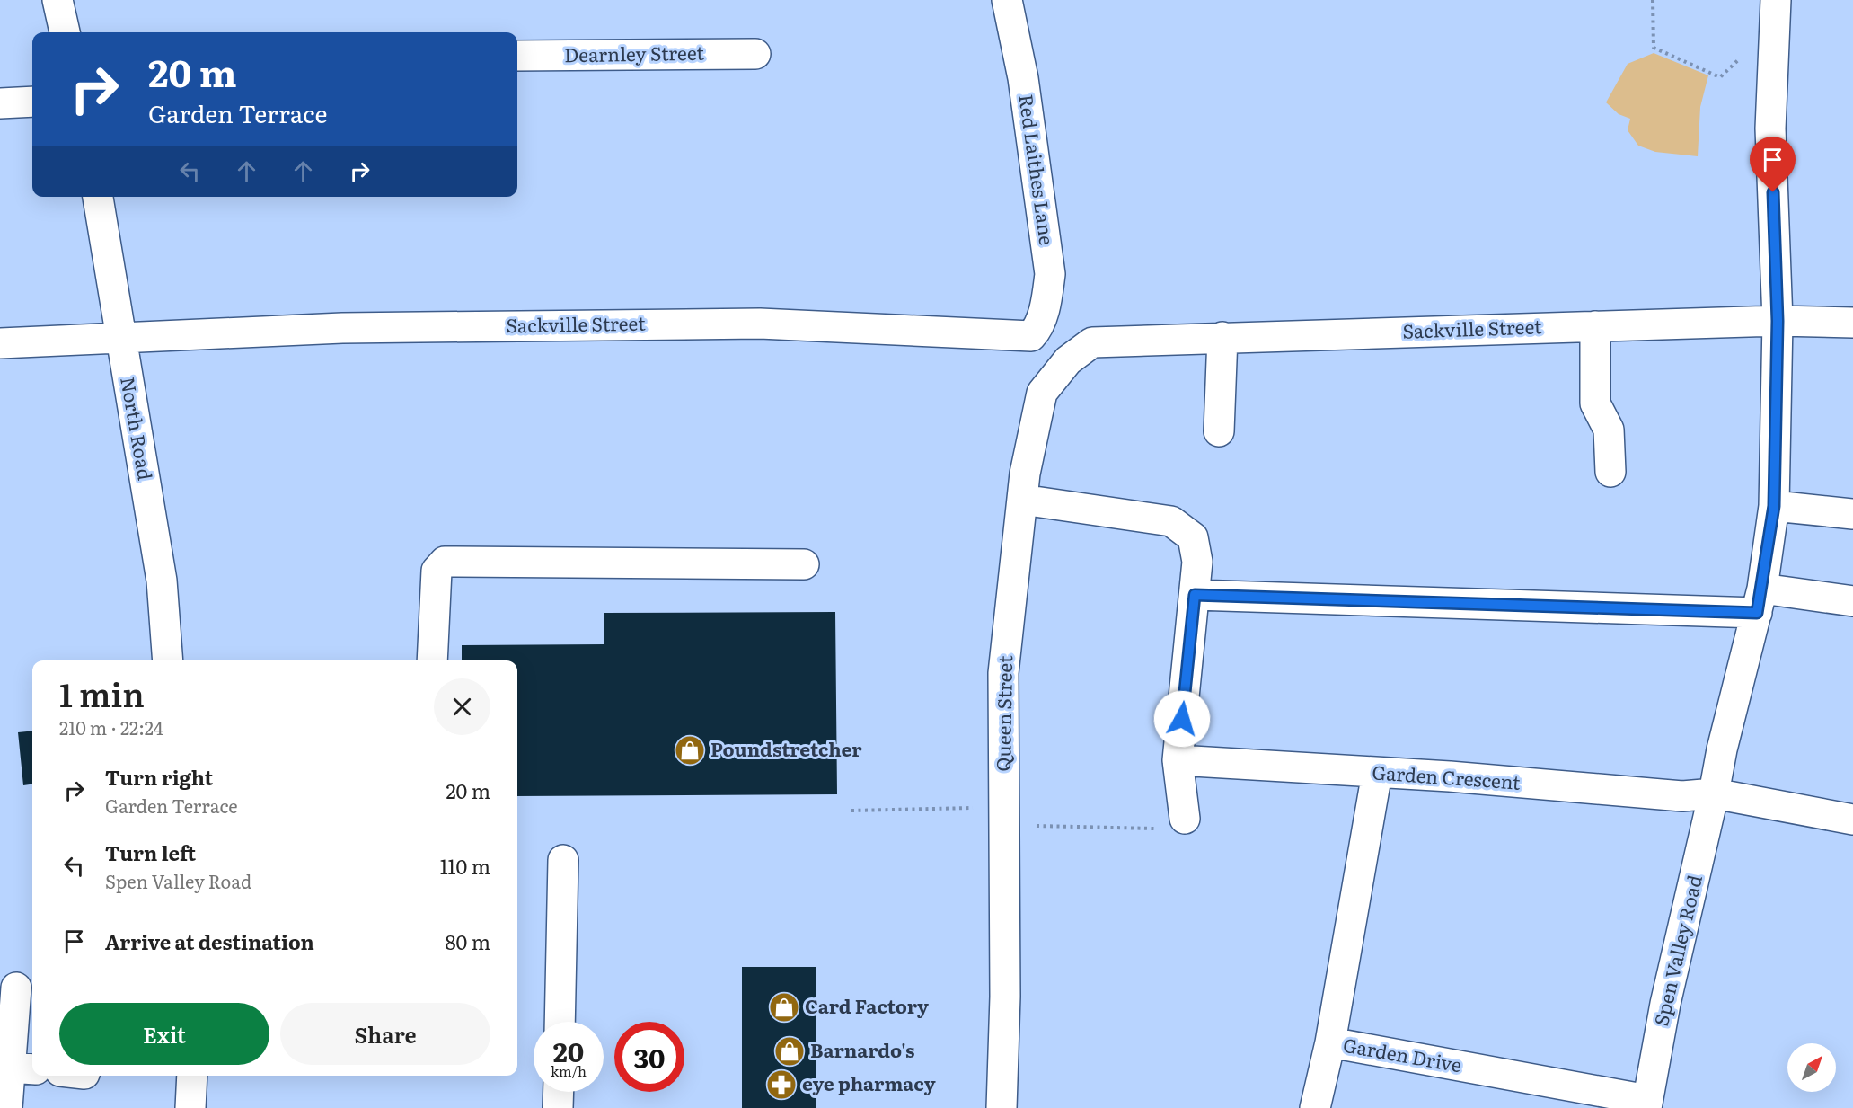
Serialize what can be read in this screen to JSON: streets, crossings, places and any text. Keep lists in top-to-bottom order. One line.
{"streets":{"street":["Dearnley Street","Red Laithes Lane","Sackville Street","North Road","Queen Street","Garden Crescent","Spen Valley Road","Garden Drive"]},"crossings":[["Red Laithes Lane","Sackville Street"],["Sackville Street","North Road"],["Sackville Street","Queen Street"],["Sackville Street","Spen Valley Road"],["Garden Crescent","Spen Valley Road"],["Garden Crescent","Garden Drive"],["Spen Valley Road","Garden Drive"]],"places":{"shop":["Poundstretcher","Card Factory","Barnardo's"],"pharmacy":["eye pharmacy"]},"north":"top right","page":{"turn":["20 m","Garden Terrace"],"heading":["1 min","210 m · 22:24"],"list":[{"name":"Turn right","note":"Garden Terrace","value":"20 m"},{"name":"Turn left","note":"Spen Valley Road","value":"110 m"},{"name":"Arrive at destination","value":"80 m"}],"buttons":["Exit","Share"],"speed":"20 km/h","limit":"30"}}
